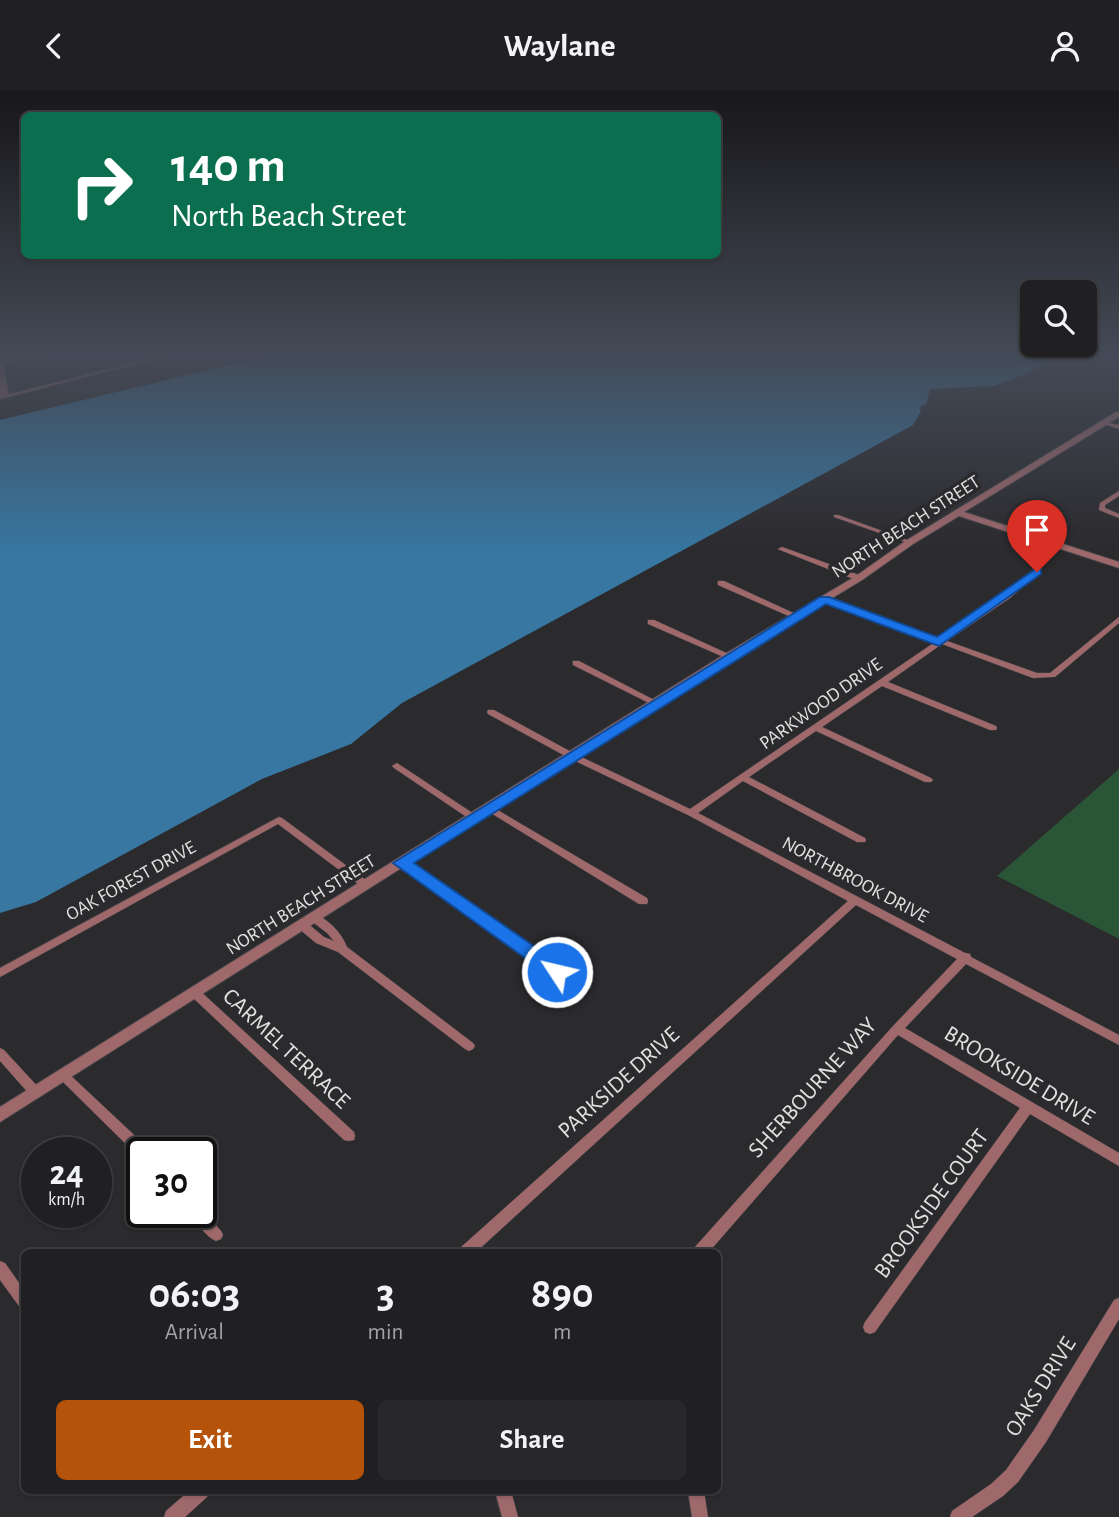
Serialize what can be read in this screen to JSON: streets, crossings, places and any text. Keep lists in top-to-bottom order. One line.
{"streets":{"street":["NORTH BEACH STREET","PARKWOOD DRIVE","NORTHBROOK DRIVE","OAK FOREST DRIVE","CARMEL TERRACE","BROOKSIDE DRIVE","PARKSIDE DRIVE","SHERBOURNE WAY","BROOKSIDE COURT","OAKS DRIVE"]},"crossings":[["NORTH BEACH STREET","NORTHBROOK DRIVE"],["NORTH BEACH STREET","OAK FOREST DRIVE"],["NORTH BEACH STREET","CARMEL TERRACE"],["PARKWOOD DRIVE","NORTHBROOK DRIVE"],["NORTHBROOK DRIVE","PARKSIDE DRIVE"],["NORTHBROOK DRIVE","SHERBOURNE WAY"],["BROOKSIDE DRIVE","SHERBOURNE WAY"],["BROOKSIDE DRIVE","BROOKSIDE COURT"]],"page":{"header":"Waylane","turn":["140 m","North Beach Street"],"speed":"24 km/h","limit":"30","eta":["06:03","Arrival","3","min","890","m"],"buttons":["Exit","Share"]}}
